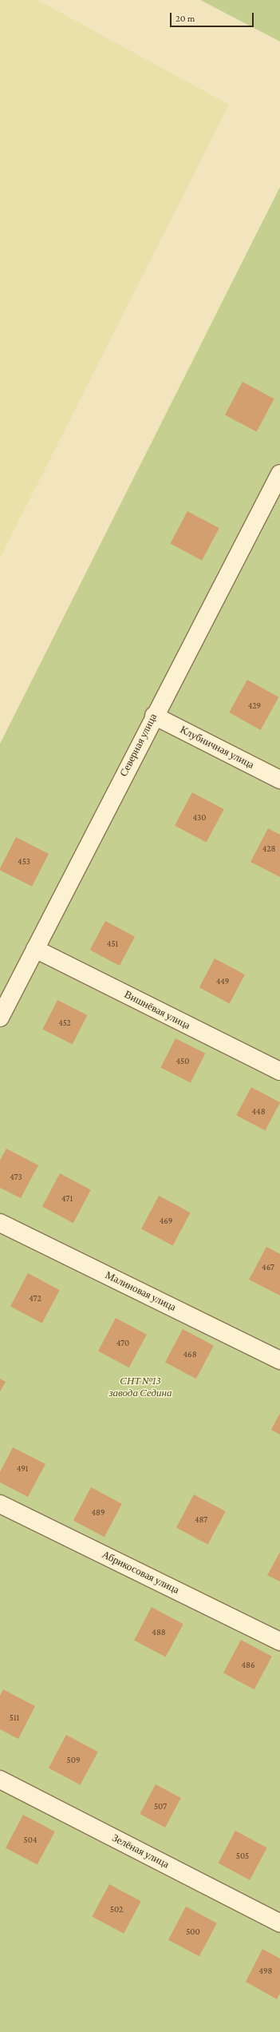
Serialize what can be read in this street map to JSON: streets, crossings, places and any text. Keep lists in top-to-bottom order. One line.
{"streets":{"street":["Северная улица","Клубничная улица","Вишнёвая улица","Малиновая улица","Абрикосовая улица","Зелёная улица"]},"crossings":[["Северная улица","Клубничная улица"],["Северная улица","Вишнёвая улица"]],"parks":["СНТ №13 завода Седина"],"house_numbers":["429","430","428","453","451","449","452","450","448","473","471","469","467","472","470","468","491","489","487","488","486","511","509","507","504","505","502","500","498"],"scale_bar":"20 m"}
